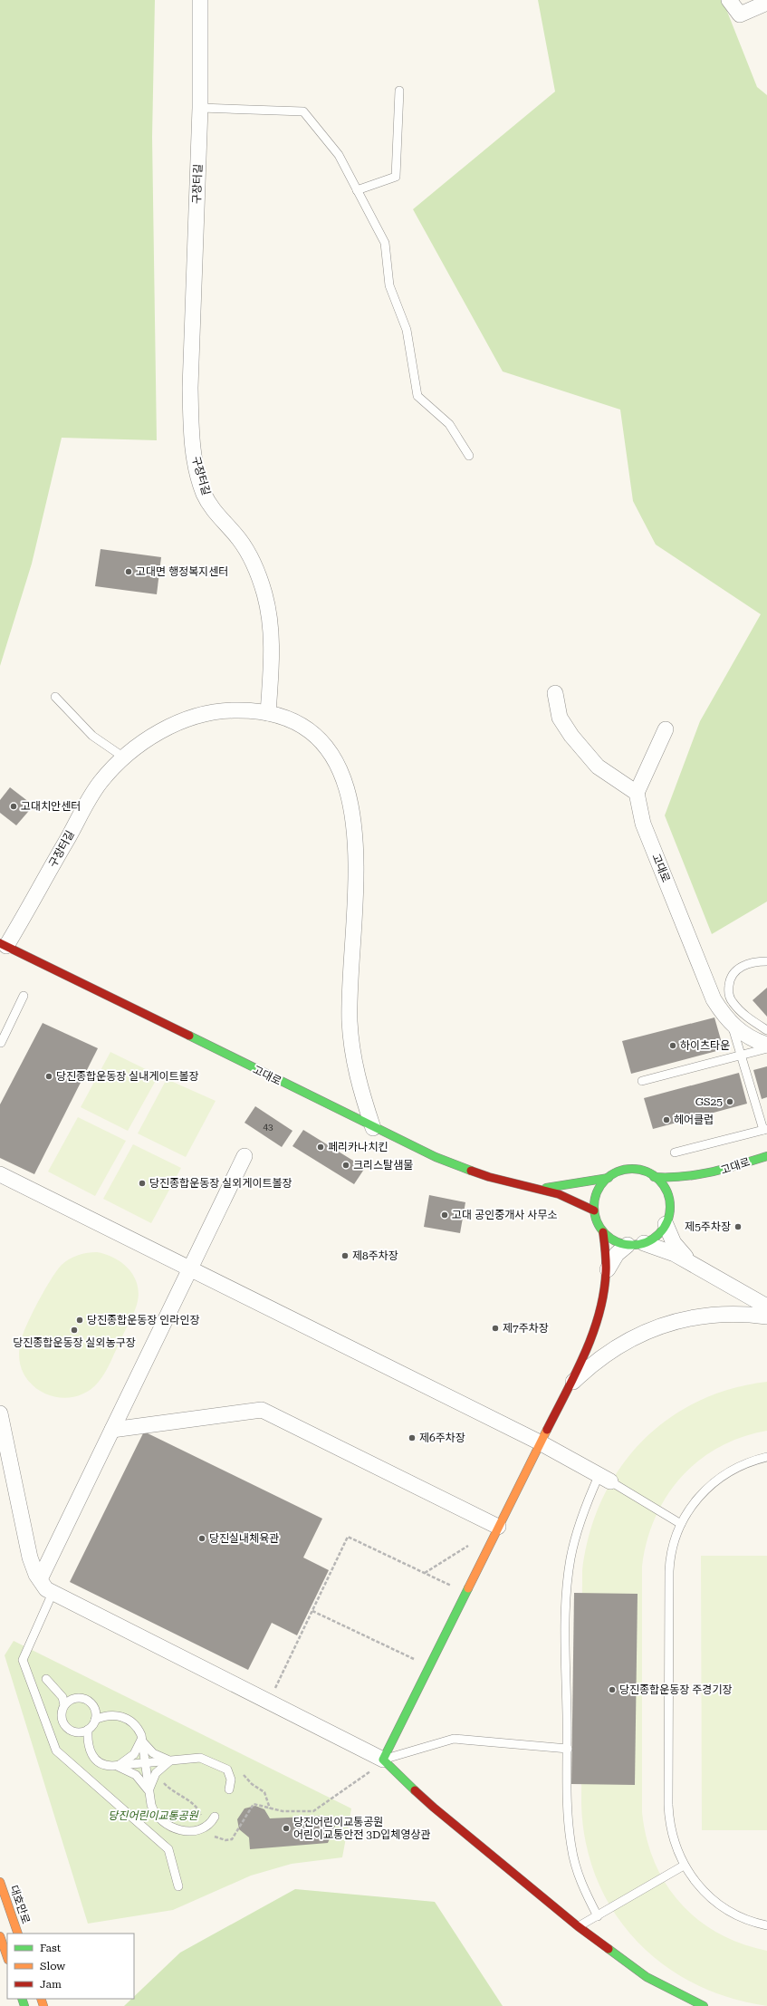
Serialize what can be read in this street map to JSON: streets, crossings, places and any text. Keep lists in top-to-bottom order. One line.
{"streets":{"street":["구장터길","고대로","대호만로"]},"crossings":[["구장터길","고대로"]],"parks":["당진어린이교통공원"],"places":["고대면 행정복지센터","고대치안센터","하이츠타운","당진종합운동장 실내게이트볼장","GS25","헤어클럽","페리카나치킨","크리스탈샘물","당진종합운동장 실외게이트볼장","고대 공인중개사 사무소","제5주차장","제8주차장","당진종합운동장 인라인장","제7주차장","당진종합운동장 실외농구장","제6주차장","당진실내체육관","당진종합운동장 주경기장","당진어린이교통공원 어린이교통안전 3D입체영상관"],"house_numbers":["43"],"legend":["Fast","Slow","Jam"]}
